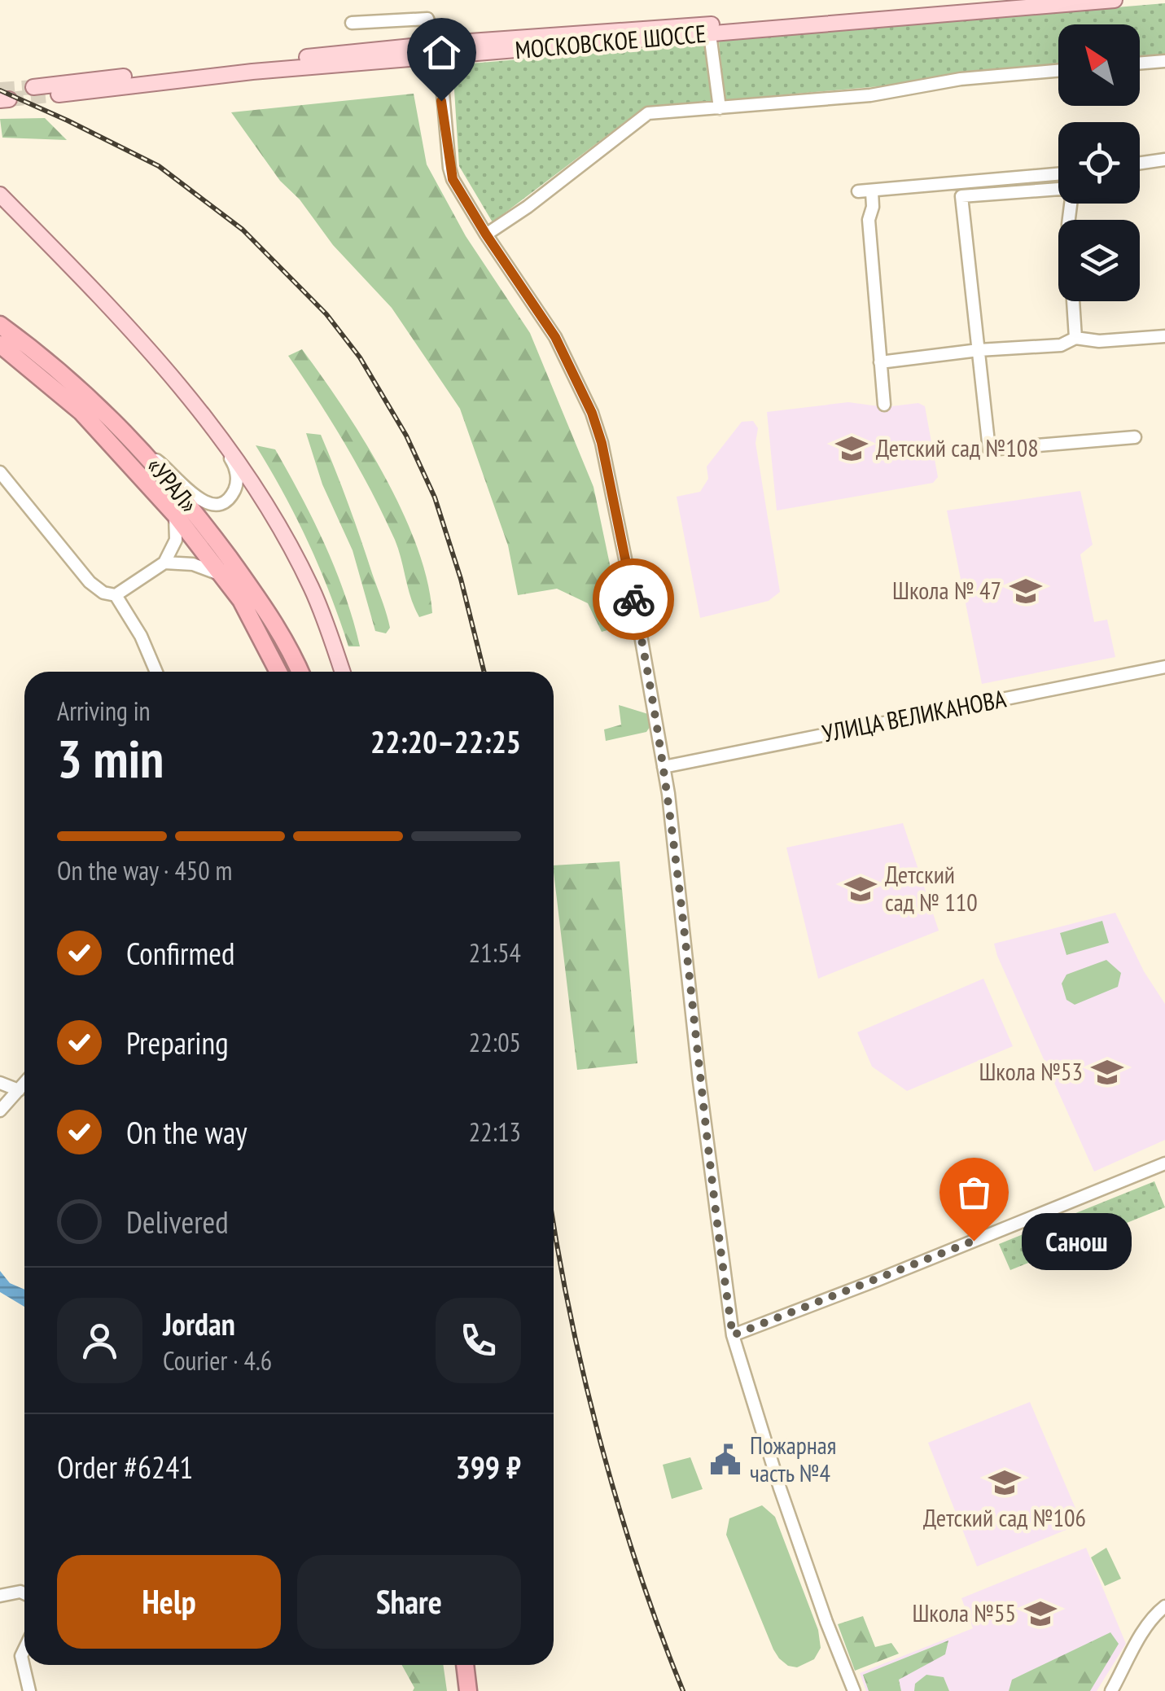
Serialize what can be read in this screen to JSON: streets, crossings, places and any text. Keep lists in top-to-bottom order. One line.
{"streets":{"highway":["«УРАЛ»"],"main road":["МОСКОВСКОЕ ШОССЕ"],"street":["УЛИЦА ВЕЛИКАНОВА"]},"places":{"school or university":["Детский сад №108","Школа № 47","Детский сад № 110","Школа №53","Детский сад №106","Школа №55"],"other":["Санош"],"public building":["Пожарная часть №4"]},"north":"top left","page":{"heading":["3 min","Arriving in","22:20–22:25"],"panel":["Jordan","Courier · 4.6","Order #6241","399 ₽"],"bar":"On the way · 450 m","list":[["Confirmed","21:54"],["Preparing","22:05"],["On the way","22:13"],"Delivered"],"bubble":"Санош","buttons":["Help","Share"]}}
